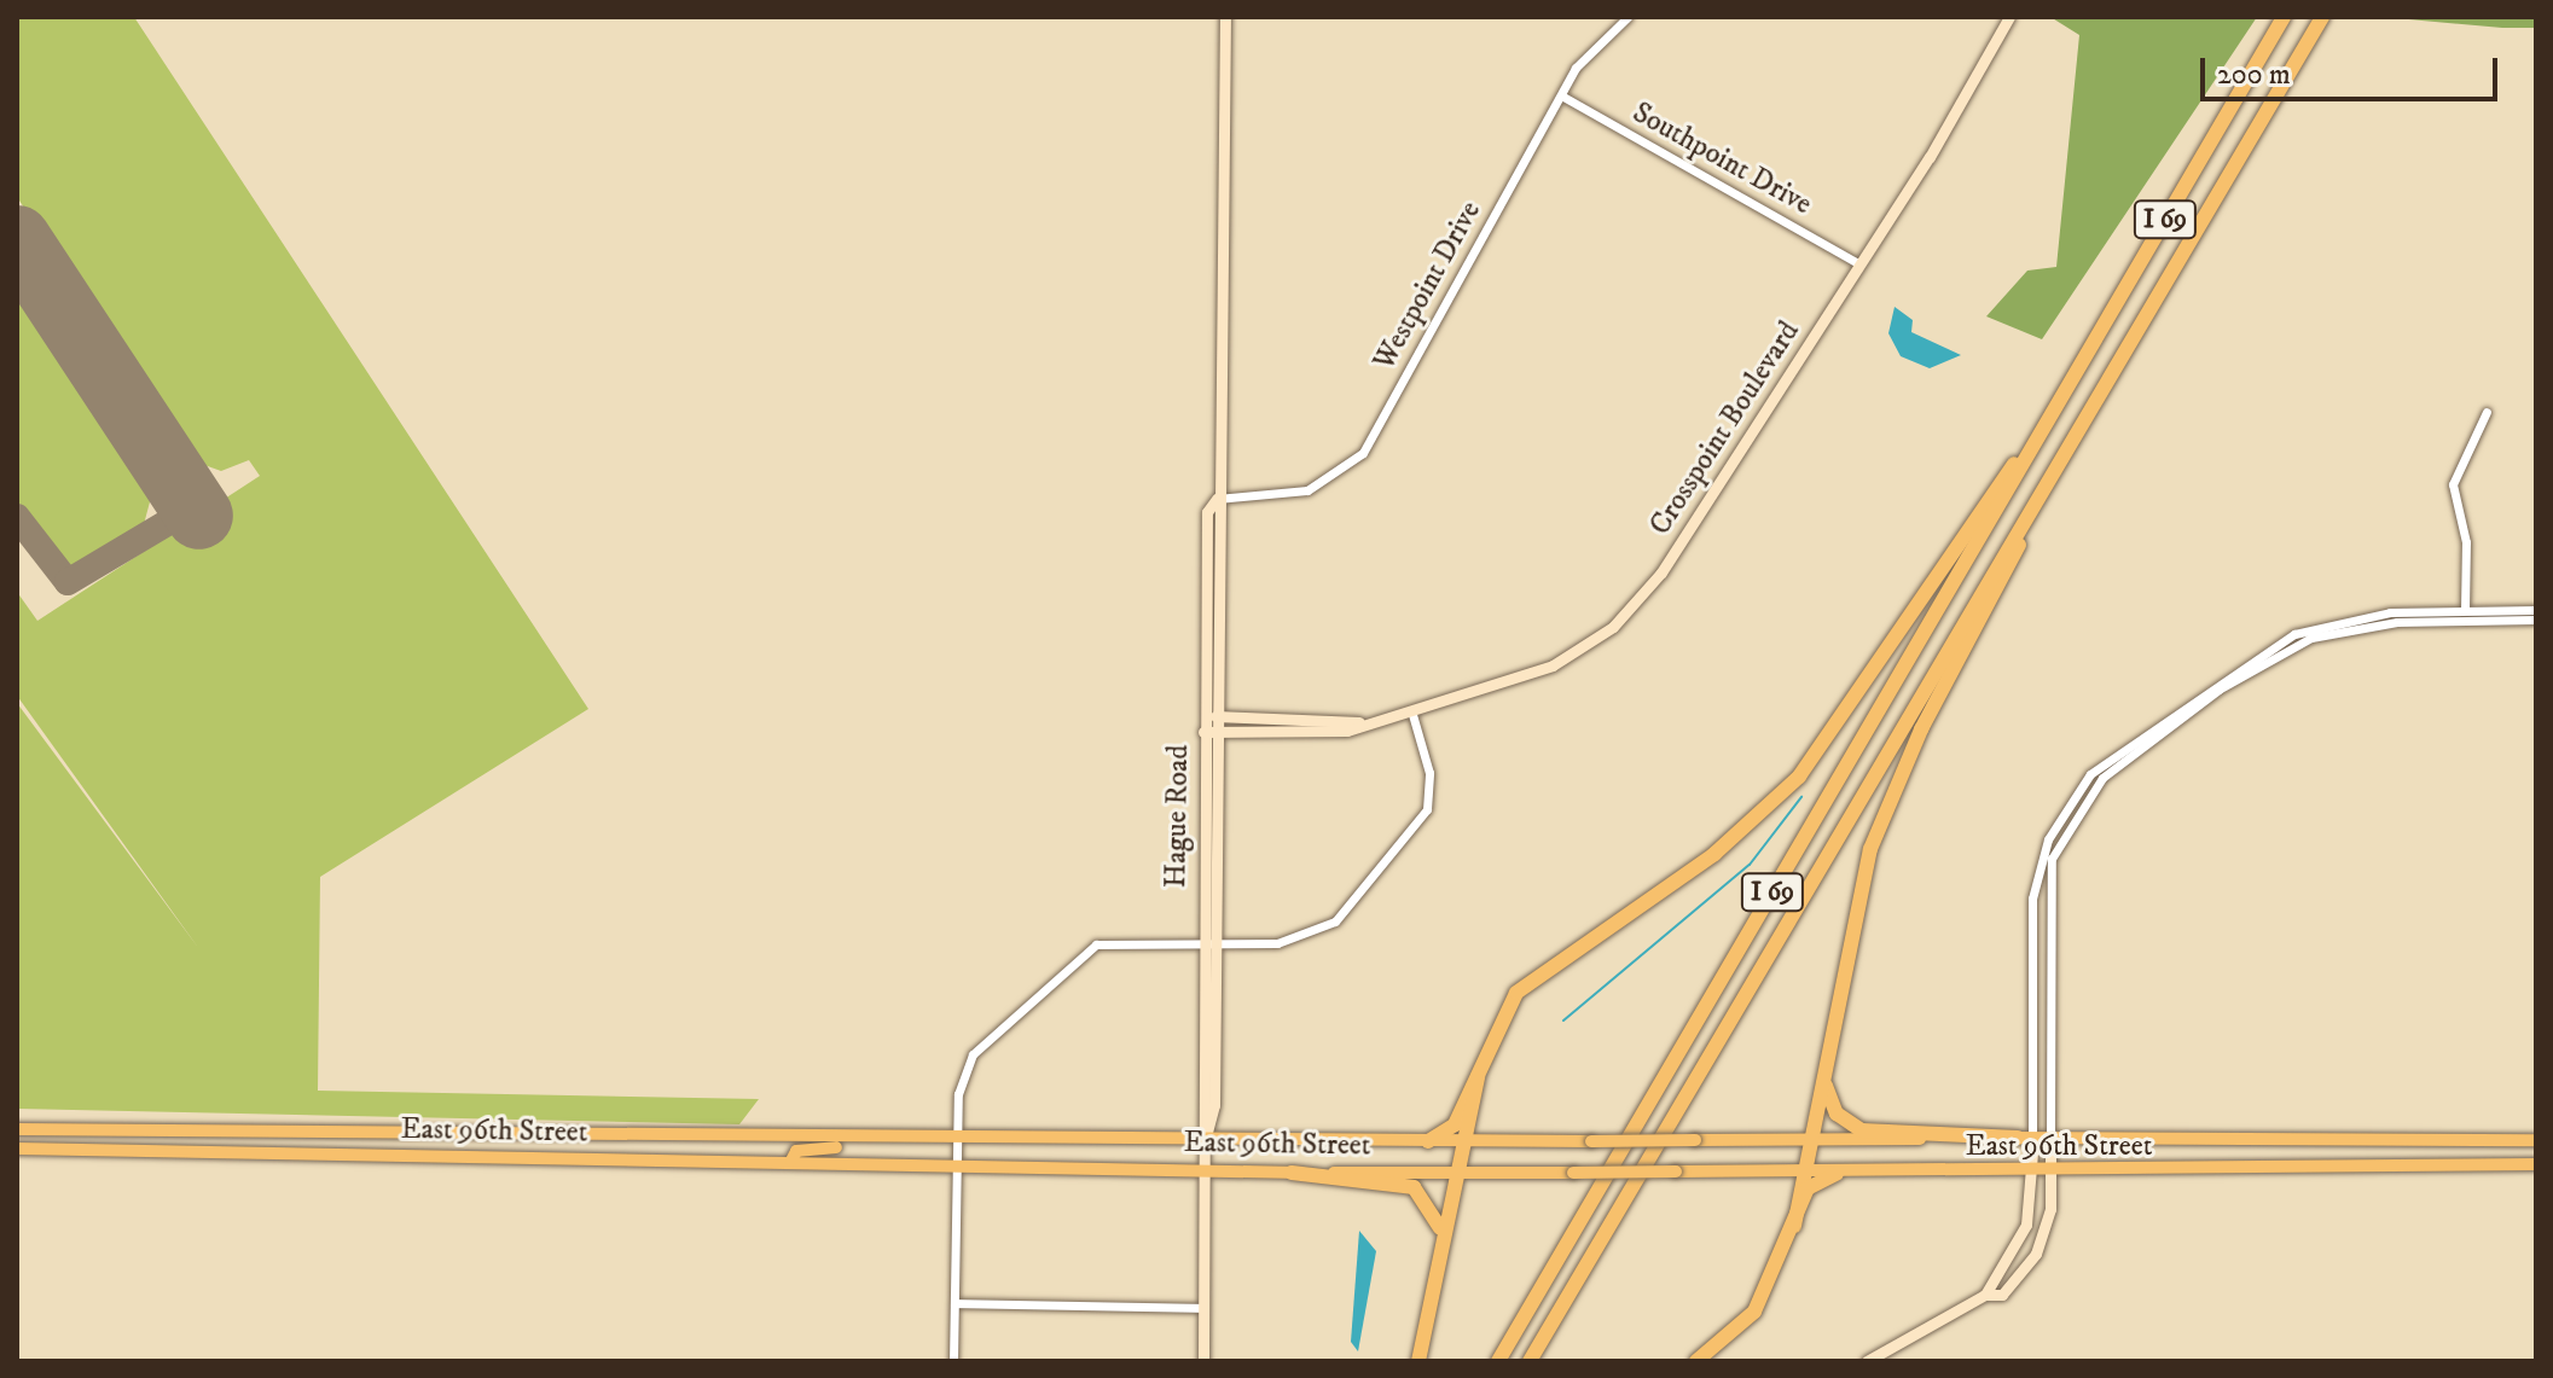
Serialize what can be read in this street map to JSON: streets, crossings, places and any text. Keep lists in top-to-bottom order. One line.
{"streets":{"highway":["I 69"],"main road":["East 96th Street"],"street":["Southpoint Drive","Westpoint Drive","Crosspoint Boulevard","Hague Road"]},"crossings":[["Southpoint Drive","Westpoint Drive"],["Southpoint Drive","Crosspoint Boulevard"],["Westpoint Drive","Hague Road"],["Crosspoint Boulevard","Hague Road"],["Hague Road","East 96th Street"]],"scale_bar":"200 m"}
